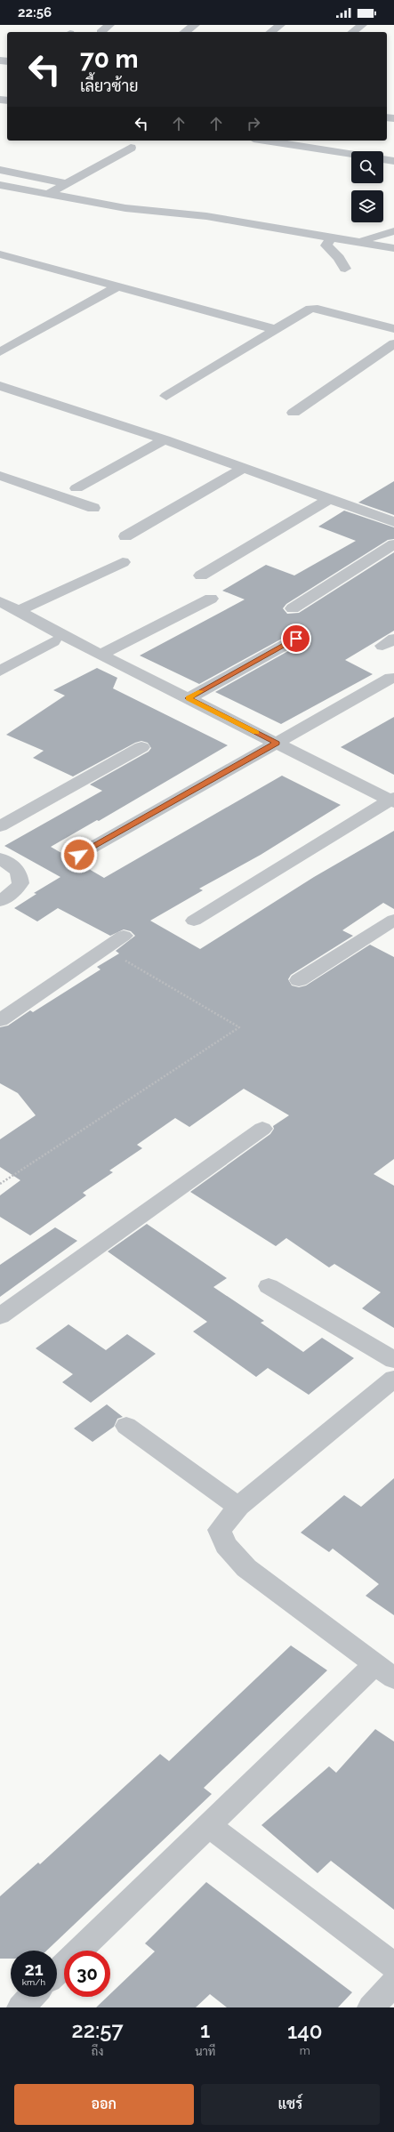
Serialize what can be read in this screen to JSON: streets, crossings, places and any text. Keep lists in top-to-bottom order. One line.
{"page":{"status":"22:56","turn":["70 m","เลี้ยวซ้าย"],"speed":"21 km/h","limit":"30","eta":["22:57","ถึง","1","นาที","140","m"],"buttons":["ออก","แชร์"]}}
